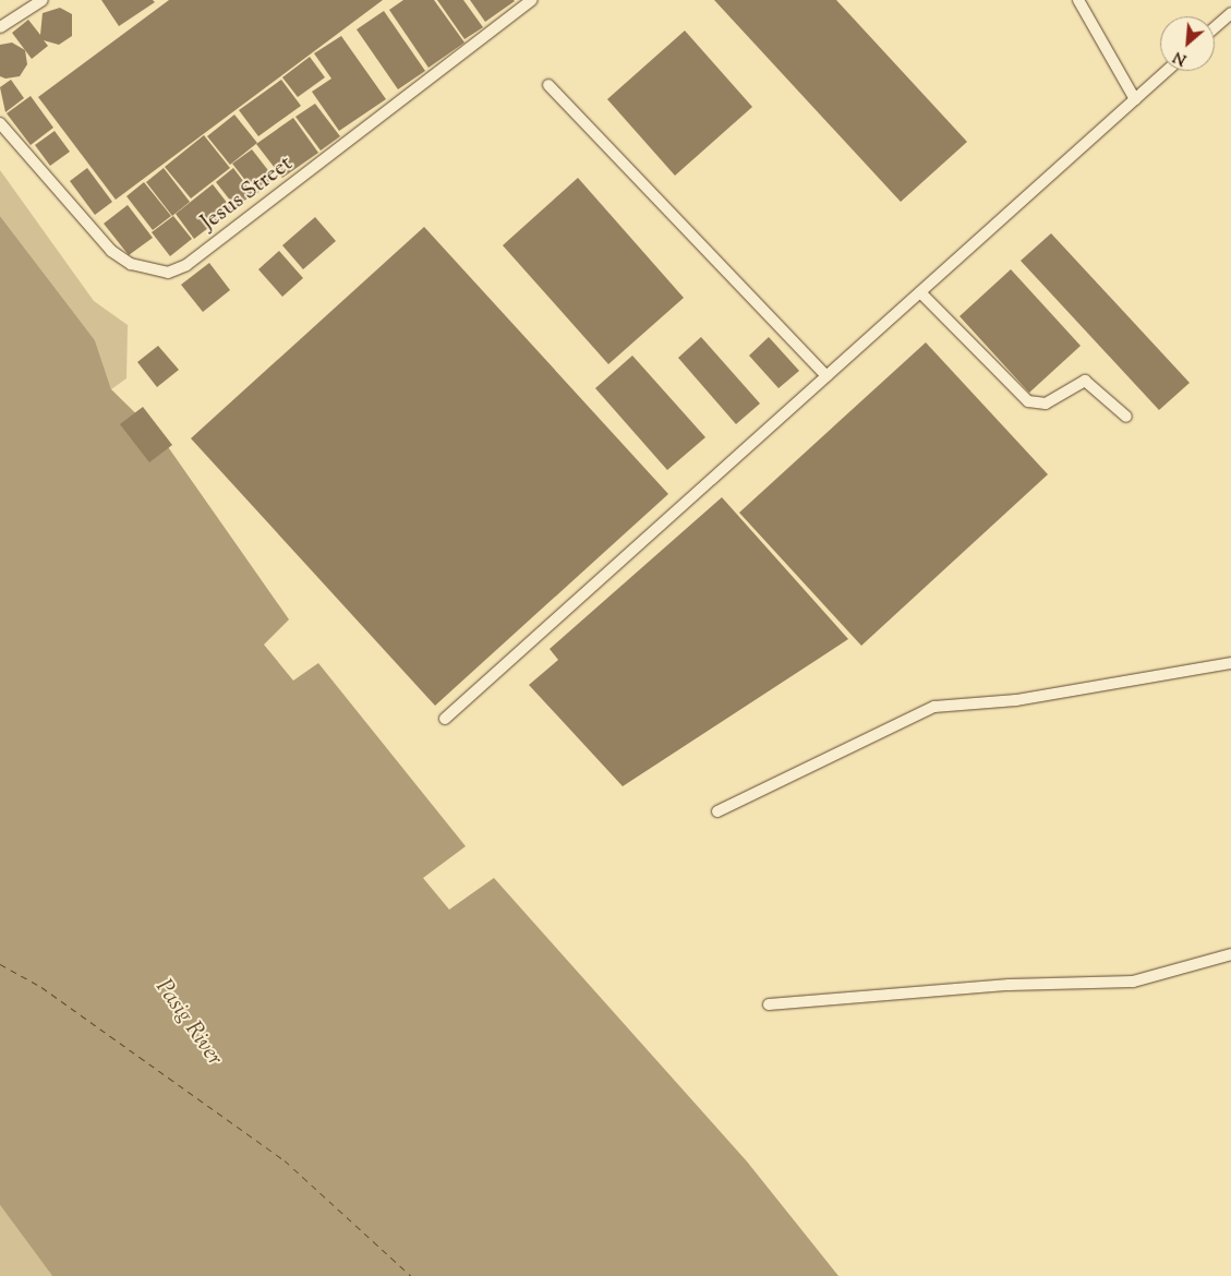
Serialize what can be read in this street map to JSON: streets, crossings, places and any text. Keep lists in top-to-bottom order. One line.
{"streets":{"lane":["Jesus Street"]},"water":["Pasig River"],"north":"bottom left"}
